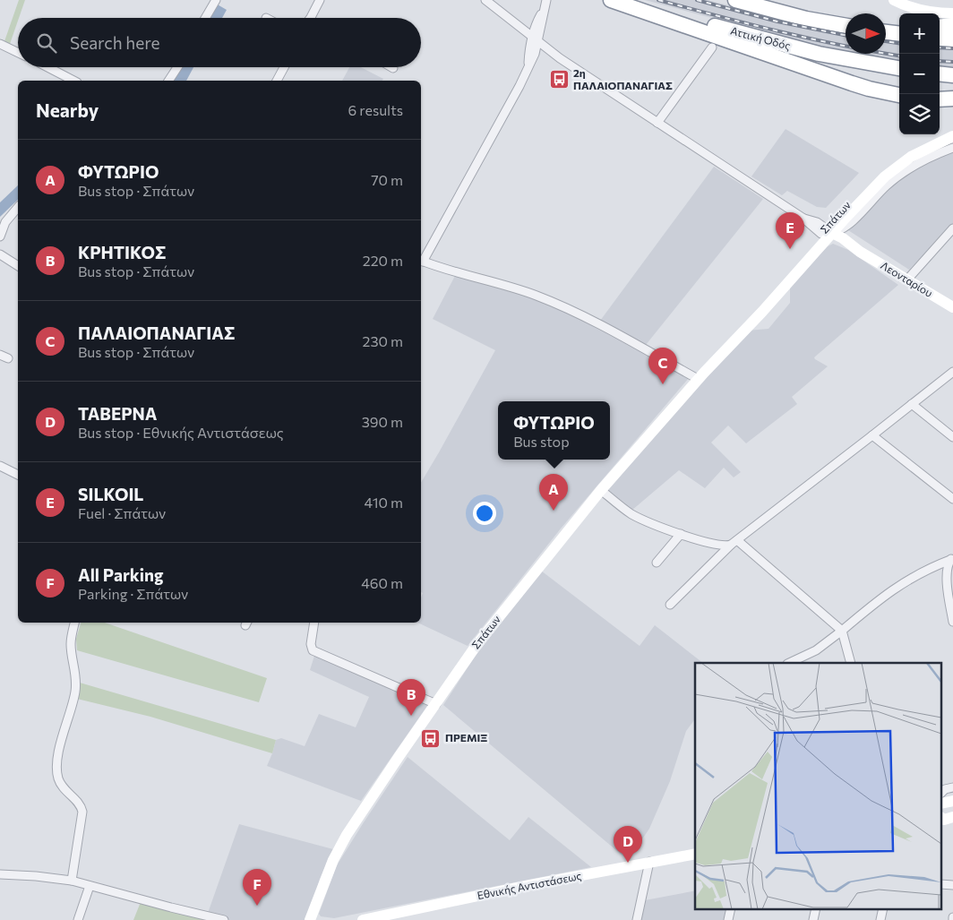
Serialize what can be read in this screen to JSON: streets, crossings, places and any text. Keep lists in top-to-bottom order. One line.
{"streets":{"highway":["Αττική Οδός"],"main road":["Σπάτων","Λεονταρίου","Εθνικής Αντιστάσεως"]},"crossings":[["Σπάτων","Λεονταρίου"]],"places":{"bus stop":["2η ΠΑΛΑΙΟΠΑΝΑΓΙΑΣ","ΠΡΕΜΙΞ"]},"north":"right","page":{"map_buttons":["+","−"],"search":"Search here","heading":["Nearby","6 results"],"list":[{"mark":"A","name":"ΦΥΤΩΡΙΟ","note":"Bus stop · Σπάτων","value":"70 m"},{"mark":"B","name":"ΚΡΗΤΙΚΟΣ","note":"Bus stop · Σπάτων","value":"220 m"},{"mark":"C","name":"ΠΑΛΑΙΟΠΑΝΑΓΙΑΣ","note":"Bus stop · Σπάτων","value":"230 m"},{"mark":"D","name":"ΤΑΒΕΡΝΑ","note":"Bus stop · Εθνικής Αντιστάσεως","value":"390 m"},{"mark":"E","name":"SILKOIL","note":"Fuel · Σπάτων","value":"410 m"},{"mark":"F","name":"All Parking","note":"Parking · Σπάτων","value":"460 m"}],"pins":["E","C","A","B","D","F"],"popup":["ΦΥΤΩΡΙΟ","Bus stop"]}}
